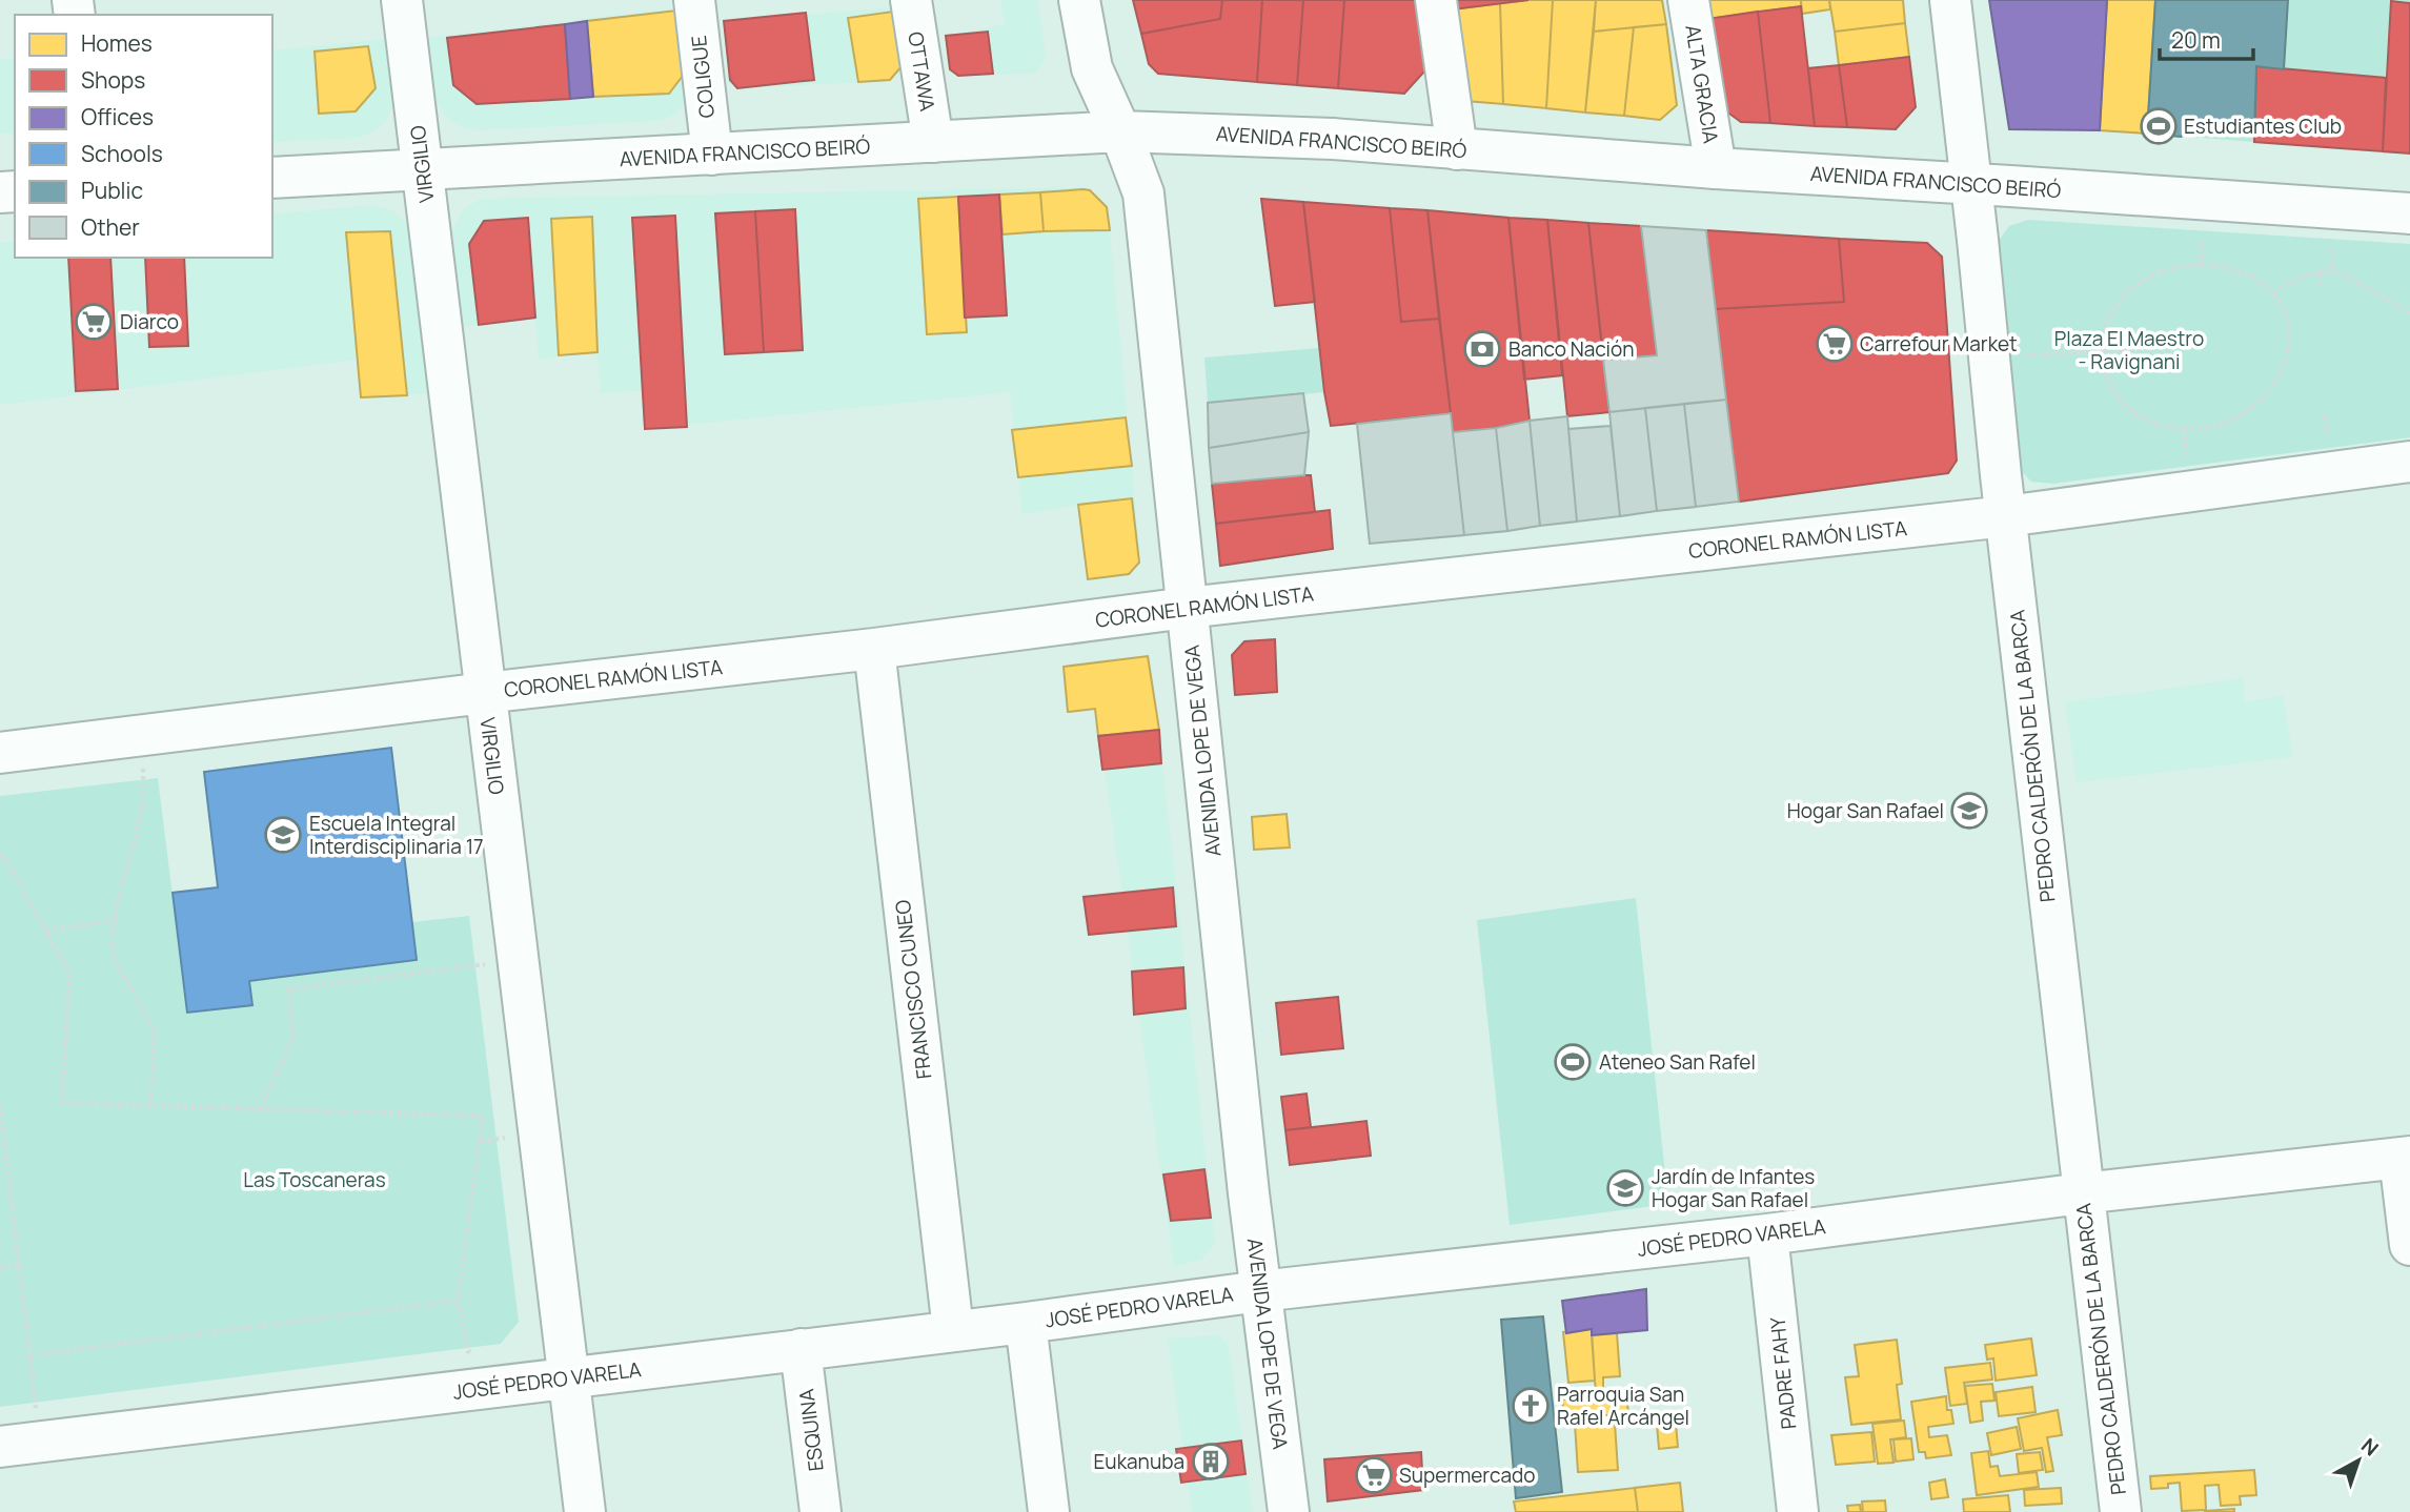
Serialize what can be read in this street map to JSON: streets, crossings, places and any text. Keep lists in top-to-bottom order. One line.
{"streets":{"street":["OTTAWA","COLIGUE","ALTA GRACIA","AVENIDA FRANCISCO BEIRÓ","VIRGILIO","CORONEL RAMÓN LISTA","AVENIDA LOPE DE VEGA","PEDRO CALDERÓN DE LA BARCA","FRANCISCO CUNEO","JOSÉ PEDRO VARELA","PADRE FAHY","ESQUINA"]},"crossings":[["OTTAWA","AVENIDA FRANCISCO BEIRÓ"],["COLIGUE","AVENIDA FRANCISCO BEIRÓ"],["ALTA GRACIA","AVENIDA FRANCISCO BEIRÓ"],["AVENIDA FRANCISCO BEIRÓ","VIRGILIO"],["AVENIDA FRANCISCO BEIRÓ","AVENIDA LOPE DE VEGA"],["AVENIDA FRANCISCO BEIRÓ","PEDRO CALDERÓN DE LA BARCA"],["VIRGILIO","CORONEL RAMÓN LISTA"],["VIRGILIO","JOSÉ PEDRO VARELA"],["CORONEL RAMÓN LISTA","AVENIDA LOPE DE VEGA"],["CORONEL RAMÓN LISTA","PEDRO CALDERÓN DE LA BARCA"],["CORONEL RAMÓN LISTA","FRANCISCO CUNEO"],["AVENIDA LOPE DE VEGA","JOSÉ PEDRO VARELA"],["PEDRO CALDERÓN DE LA BARCA","JOSÉ PEDRO VARELA"],["FRANCISCO CUNEO","JOSÉ PEDRO VARELA"],["JOSÉ PEDRO VARELA","PADRE FAHY"],["JOSÉ PEDRO VARELA","ESQUINA"]],"parks":["Plaza El Maestro - Ravignani","Las Toscaneras"],"places":{"sports":["Estudiantes Club","Ateneo San Rafel"],"supermarket":["Diarco","Carrefour Market","Supermercado"],"bank":["Banco Nación"],"school or university":["Hogar San Rafael","Escuela Integral Interdisciplinaria 17","Jardín de Infantes Hogar San Rafael"],"church":["Parroquia San Rafel Arcángel"],"building":["Eukanuba"]},"legend":["Homes","Shops","Offices","Schools","Public","Other"],"scale_bar":"20 m","north":"top right"}
